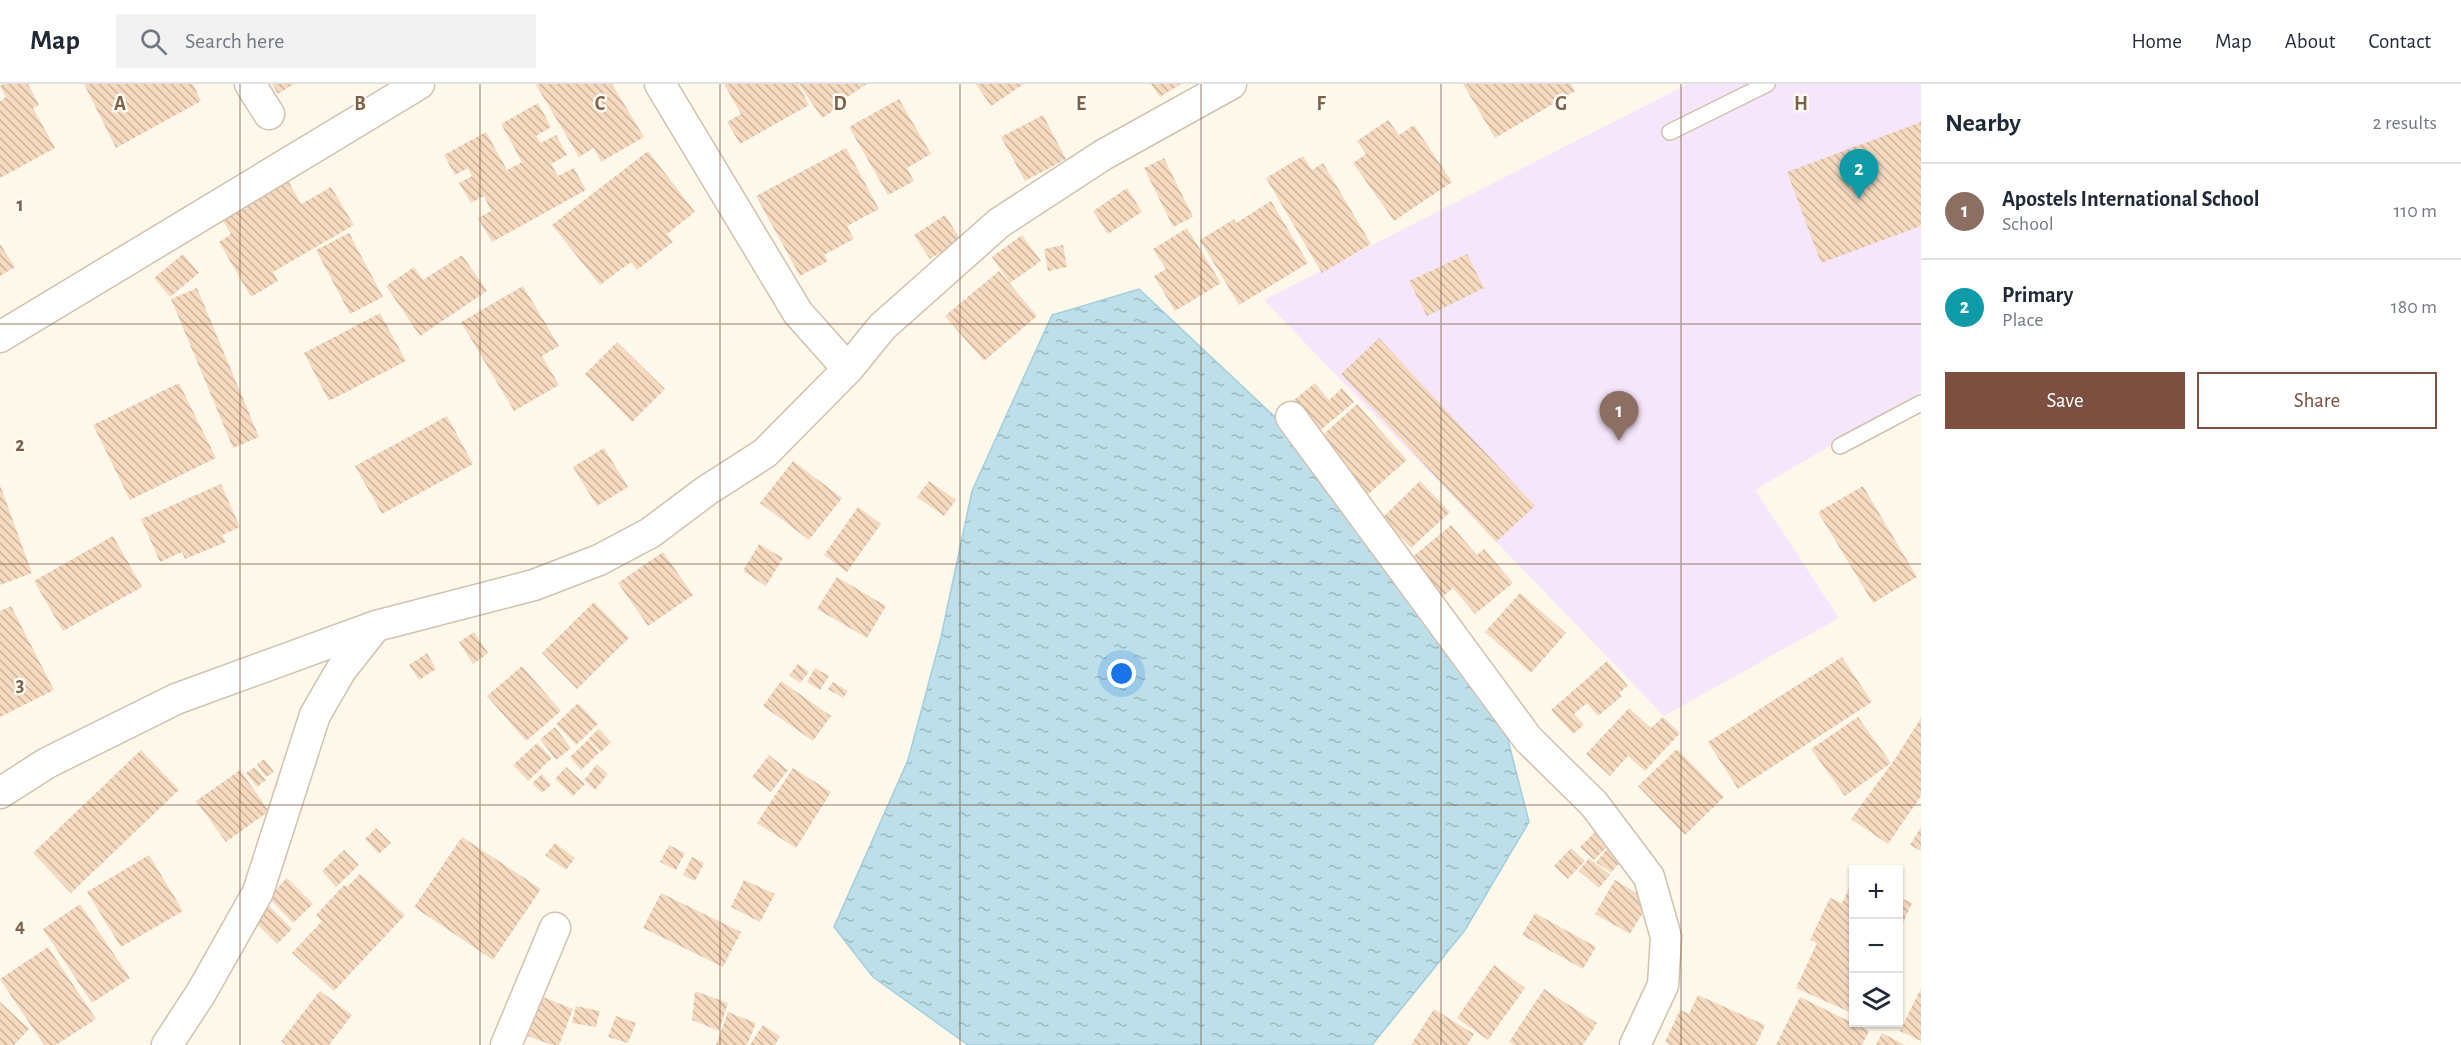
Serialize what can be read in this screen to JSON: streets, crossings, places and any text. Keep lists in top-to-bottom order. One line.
{"page":{"header":"Map","search":"Search here","nav":["Home","Map","About","Contact"],"heading":["Nearby","2 results"],"pins":["2","1"],"list":[{"mark":"1","name":"Apostels International School","note":"School","value":"110 m"},{"mark":"2","name":"Primary","note":"Place","value":"180 m"}],"buttons":["Save","Share"],"map_buttons":["+","−"]},"grid":{"columns":["A","B","C","D","E","F","G","H"],"rows":["1","2","3","4"]}}
